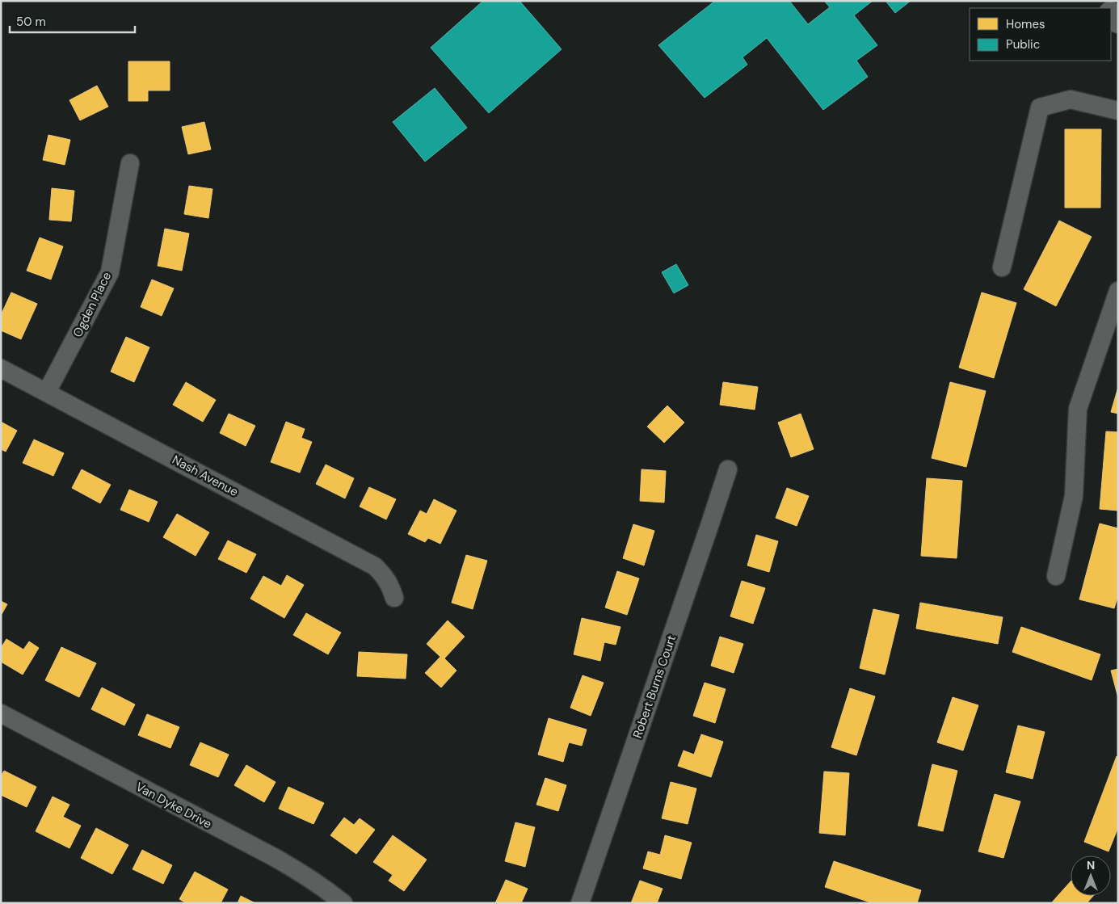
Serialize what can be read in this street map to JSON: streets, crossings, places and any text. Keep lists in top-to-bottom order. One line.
{"streets":{"street":["Ogden Place","Nash Avenue","Robert Burns Court","Van Dyke Drive"]},"crossings":[["Ogden Place","Nash Avenue"]],"legend":["Homes","Public"],"scale_bar":"50 m","north":"top"}
